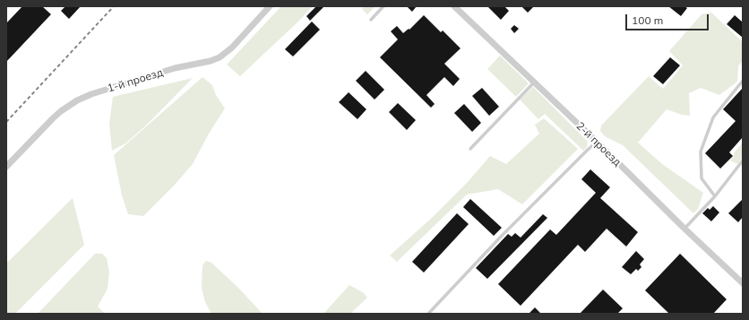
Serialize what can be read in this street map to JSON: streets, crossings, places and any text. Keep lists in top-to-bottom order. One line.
{"streets":{"street":["1-й проезд","2-й проезд"]},"scale_bar":"100 m"}
